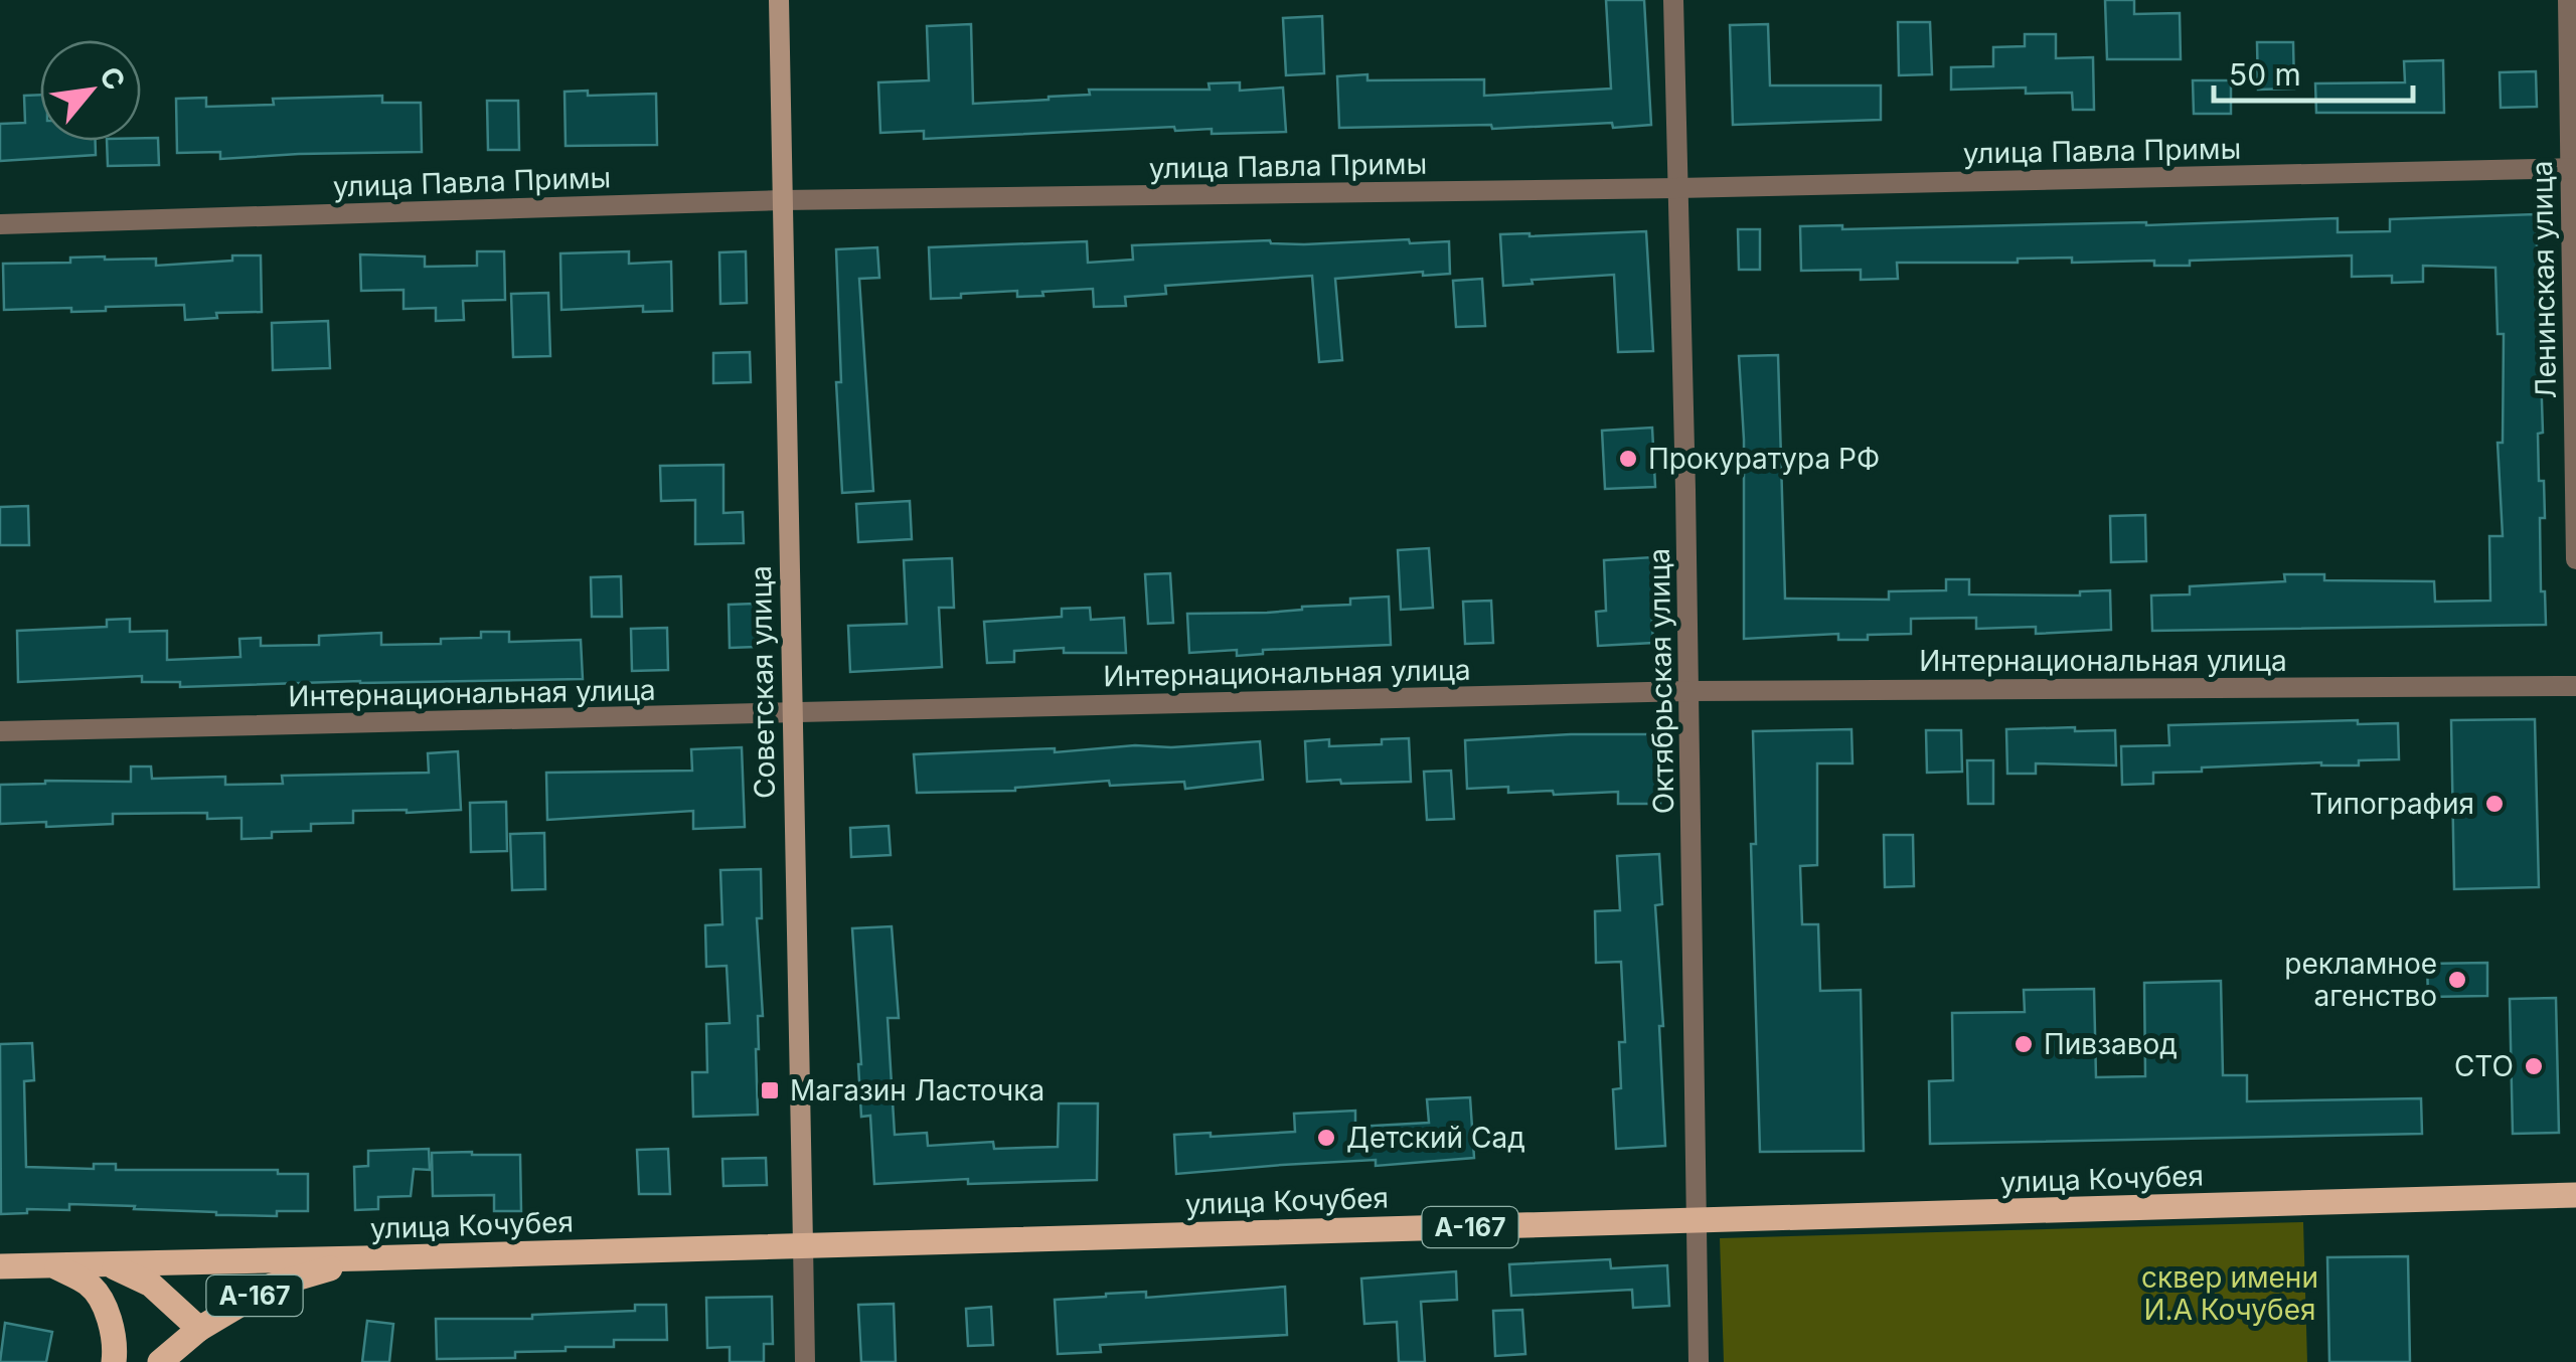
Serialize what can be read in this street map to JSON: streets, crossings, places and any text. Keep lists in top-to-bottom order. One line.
{"streets":{"main road":["улица Кочубея","А-167"],"street":["улица Павла Примы","Ленинская улица","Интернациональная улица","Октябрьская улица","Советская улица"]},"crossings":[["улица Павла Примы","Ленинская улица"],["улица Павла Примы","Октябрьская улица"],["улица Павла Примы","Советская улица"],["Интернациональная улица","Октябрьская улица"],["Интернациональная улица","Советская улица"],["Октябрьская улица","улица Кочубея"],["Советская улица","улица Кочубея"],["улица Кочубея","А-167"]],"parks":["сквер имени И.А Кочубея"],"places":{"other":["Прокуратура РФ","Типография","рекламное агенство","Пивзавод","СТО","Детский Сад"],"transit":["Магазин Ласточка"]},"scale_bar":"50 m","north":"top right"}
